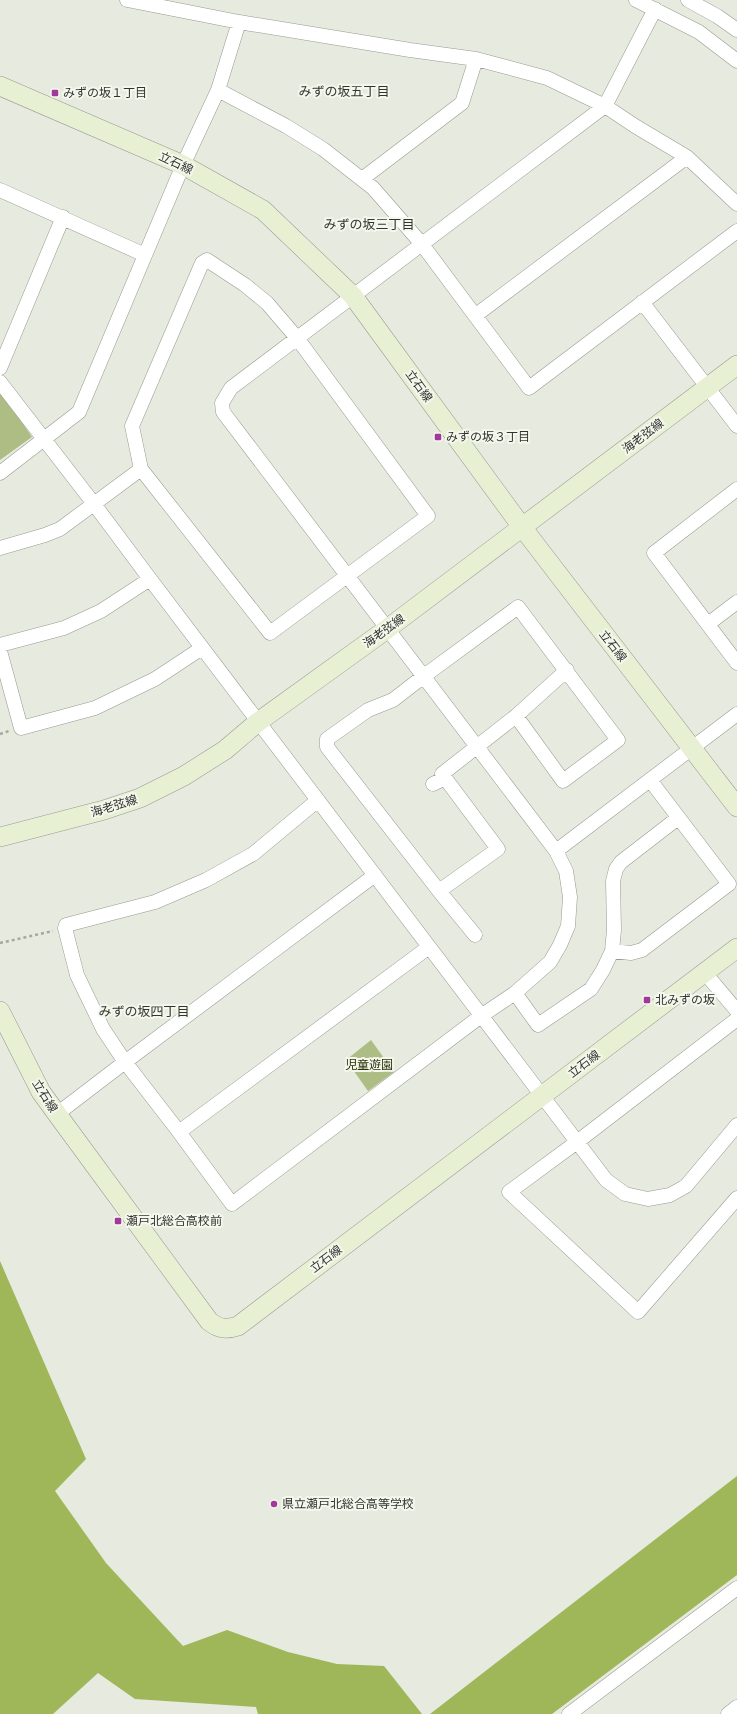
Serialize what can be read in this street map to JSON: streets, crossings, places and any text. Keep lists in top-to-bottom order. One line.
{"streets":{"street":["立石線","海老弦線"]},"crossings":[["立石線","海老弦線"]],"districts":["みずの坂五丁目","みずの坂三丁目","みずの坂四丁目"],"parks":["児童遊園"],"places":{"transit":["みずの坂１丁目","みずの坂３丁目","北みずの坂","瀬戸北総合高校前"],"other":["県立瀬戸北総合高等学校"]}}
